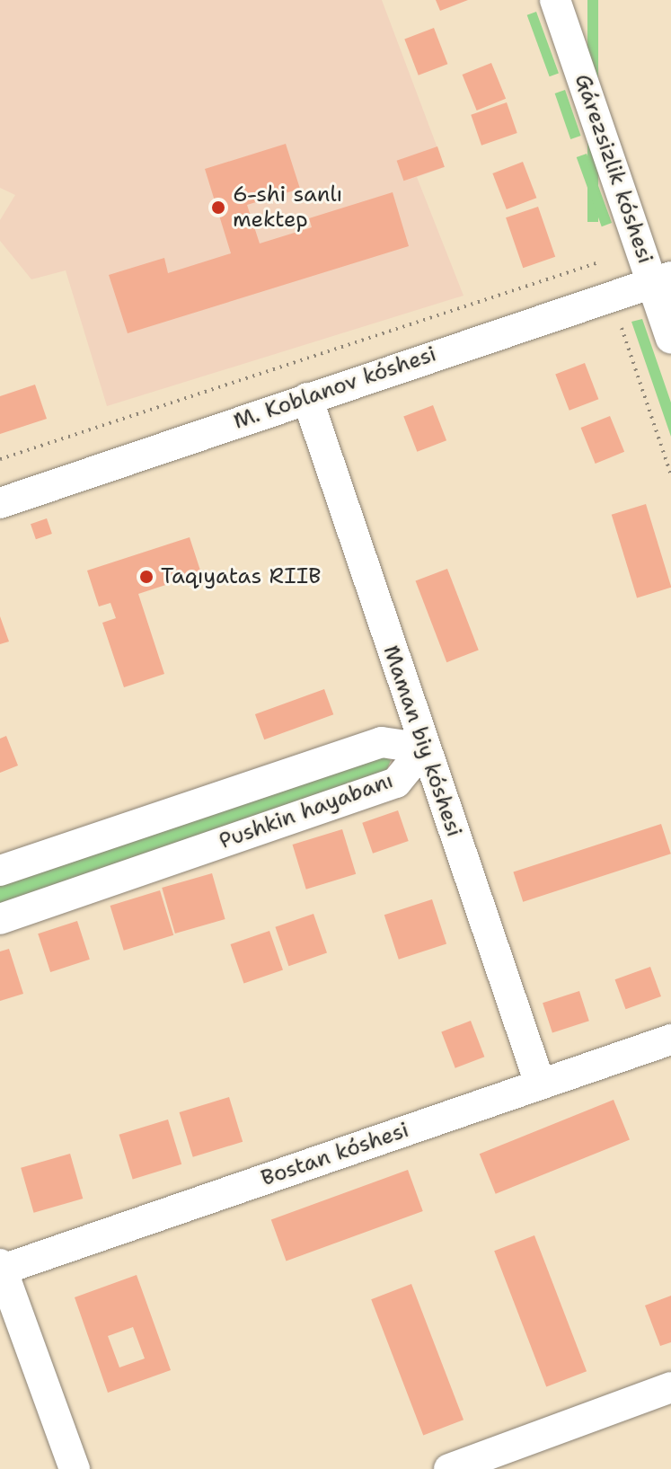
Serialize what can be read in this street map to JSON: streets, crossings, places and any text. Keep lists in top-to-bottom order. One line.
{"streets":{"street":["Gárezsizlik kóshesi","M. Koblanov kóshesi","Maman biy kóshesi","Pushkin hayabanı","Bostan kóshesi"]},"crossings":[["Gárezsizlik kóshesi","M. Koblanov kóshesi"],["M. Koblanov kóshesi","Maman biy kóshesi"],["Maman biy kóshesi","Pushkin hayabanı"],["Maman biy kóshesi","Bostan kóshesi"]],"places":["6-shi sanlı mektep","Taqıyatas RIIB"]}
